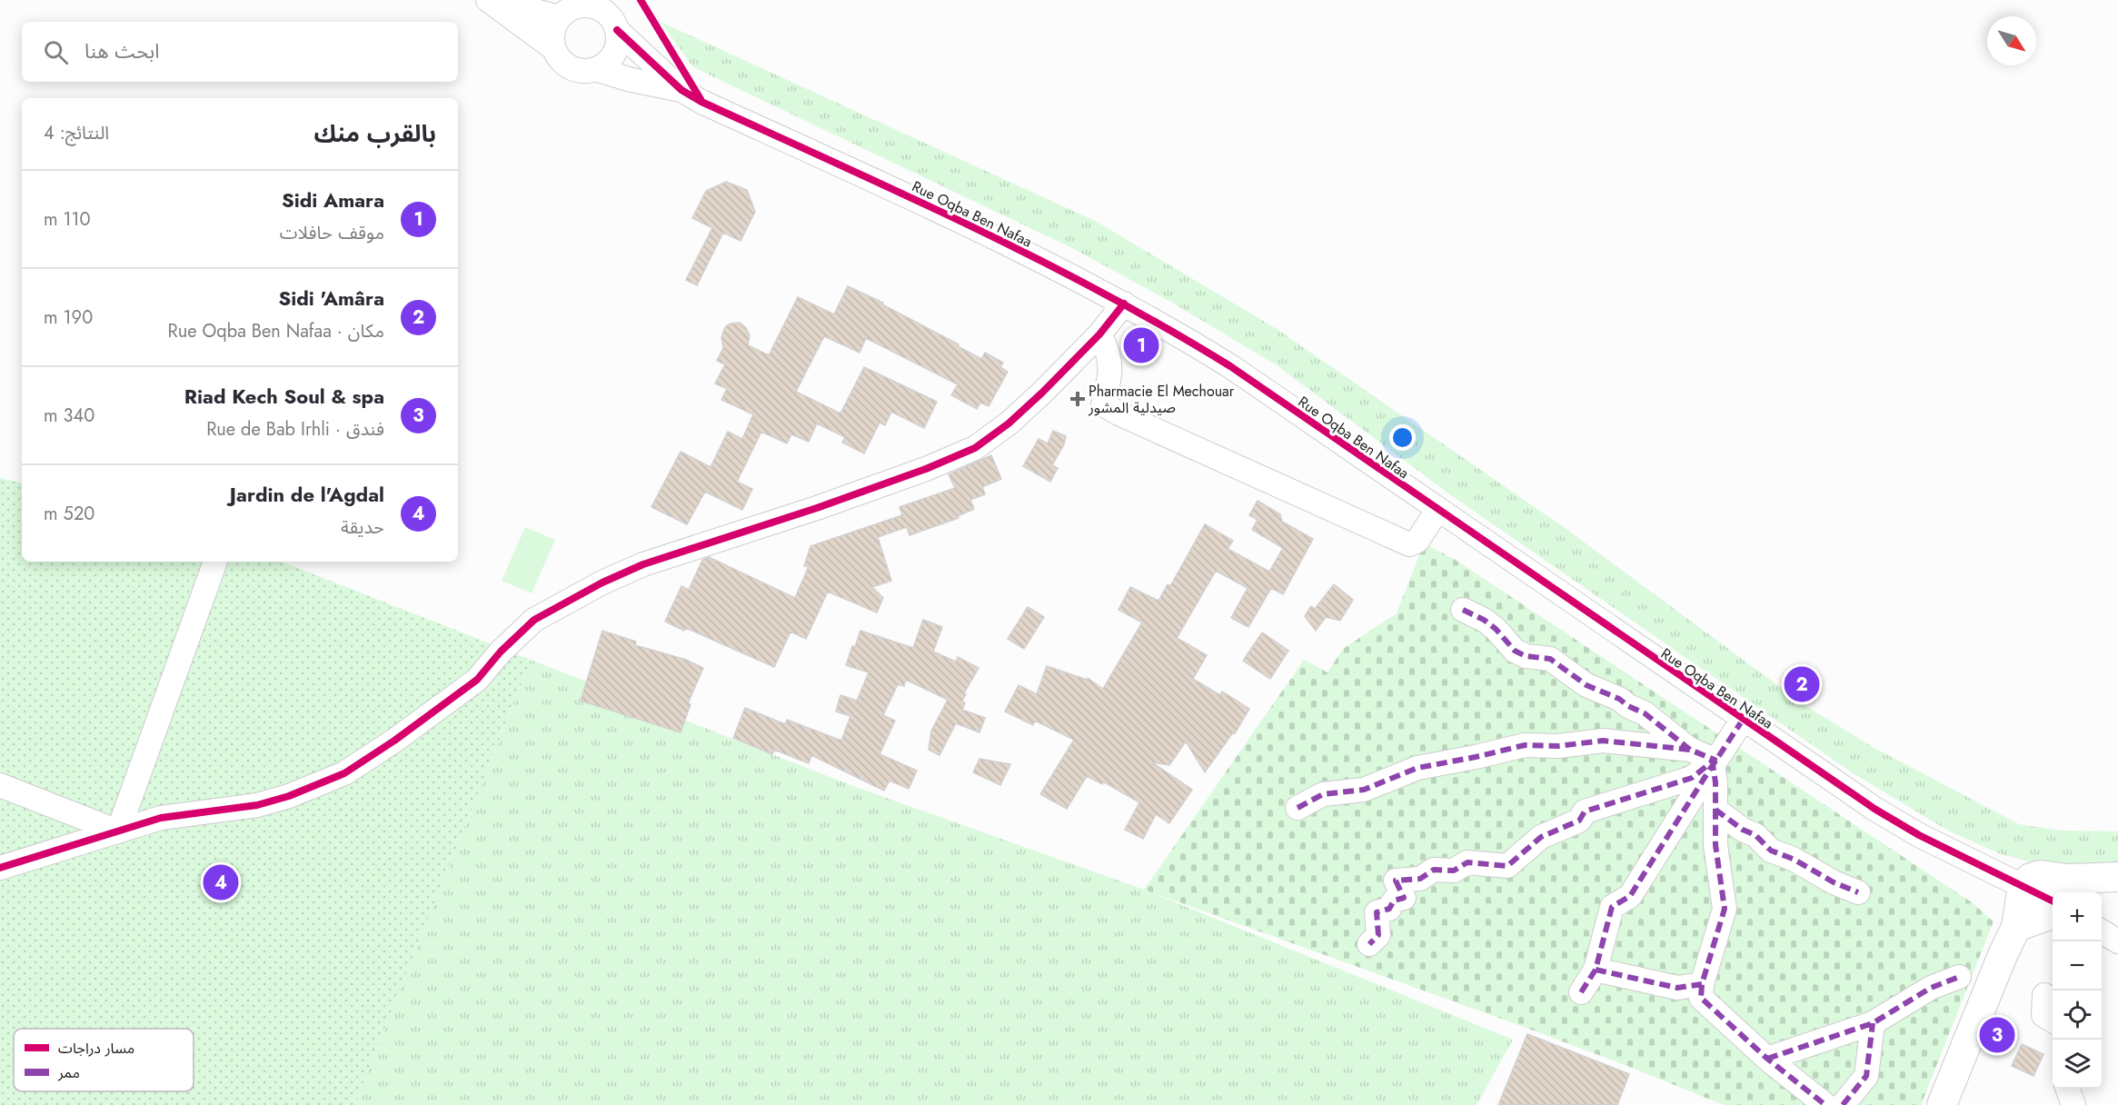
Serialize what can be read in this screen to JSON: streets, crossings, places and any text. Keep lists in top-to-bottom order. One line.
{"streets":{"street":["Rue Oqba Ben Nafaa"]},"places":{"health":["Pharmacie El Mechouar صيدلية المشور"]},"legend":["مسار دراجات","ممر"],"north":"bottom right","page":{"search":"ابحث هنا","heading":["بالقرب منك","النتائج: 4"],"list":[{"mark":"1","name":"Sidi Amara","note":"موقف حافلات","value":"110 m"},{"mark":"2","name":"Sidi 'Amâra","note":"مكان · Rue Oqba Ben Nafaa","value":"190 m"},{"mark":"3","name":"Riad Kech Soul & spa","note":"فندق · Rue de Bab Irhli","value":"340 m"},{"mark":"4","name":"Jardin de l'Agdal","note":"حديقة","value":"520 m"}],"pins":["1","2","4","3"],"map_buttons":["+","−"]}}
